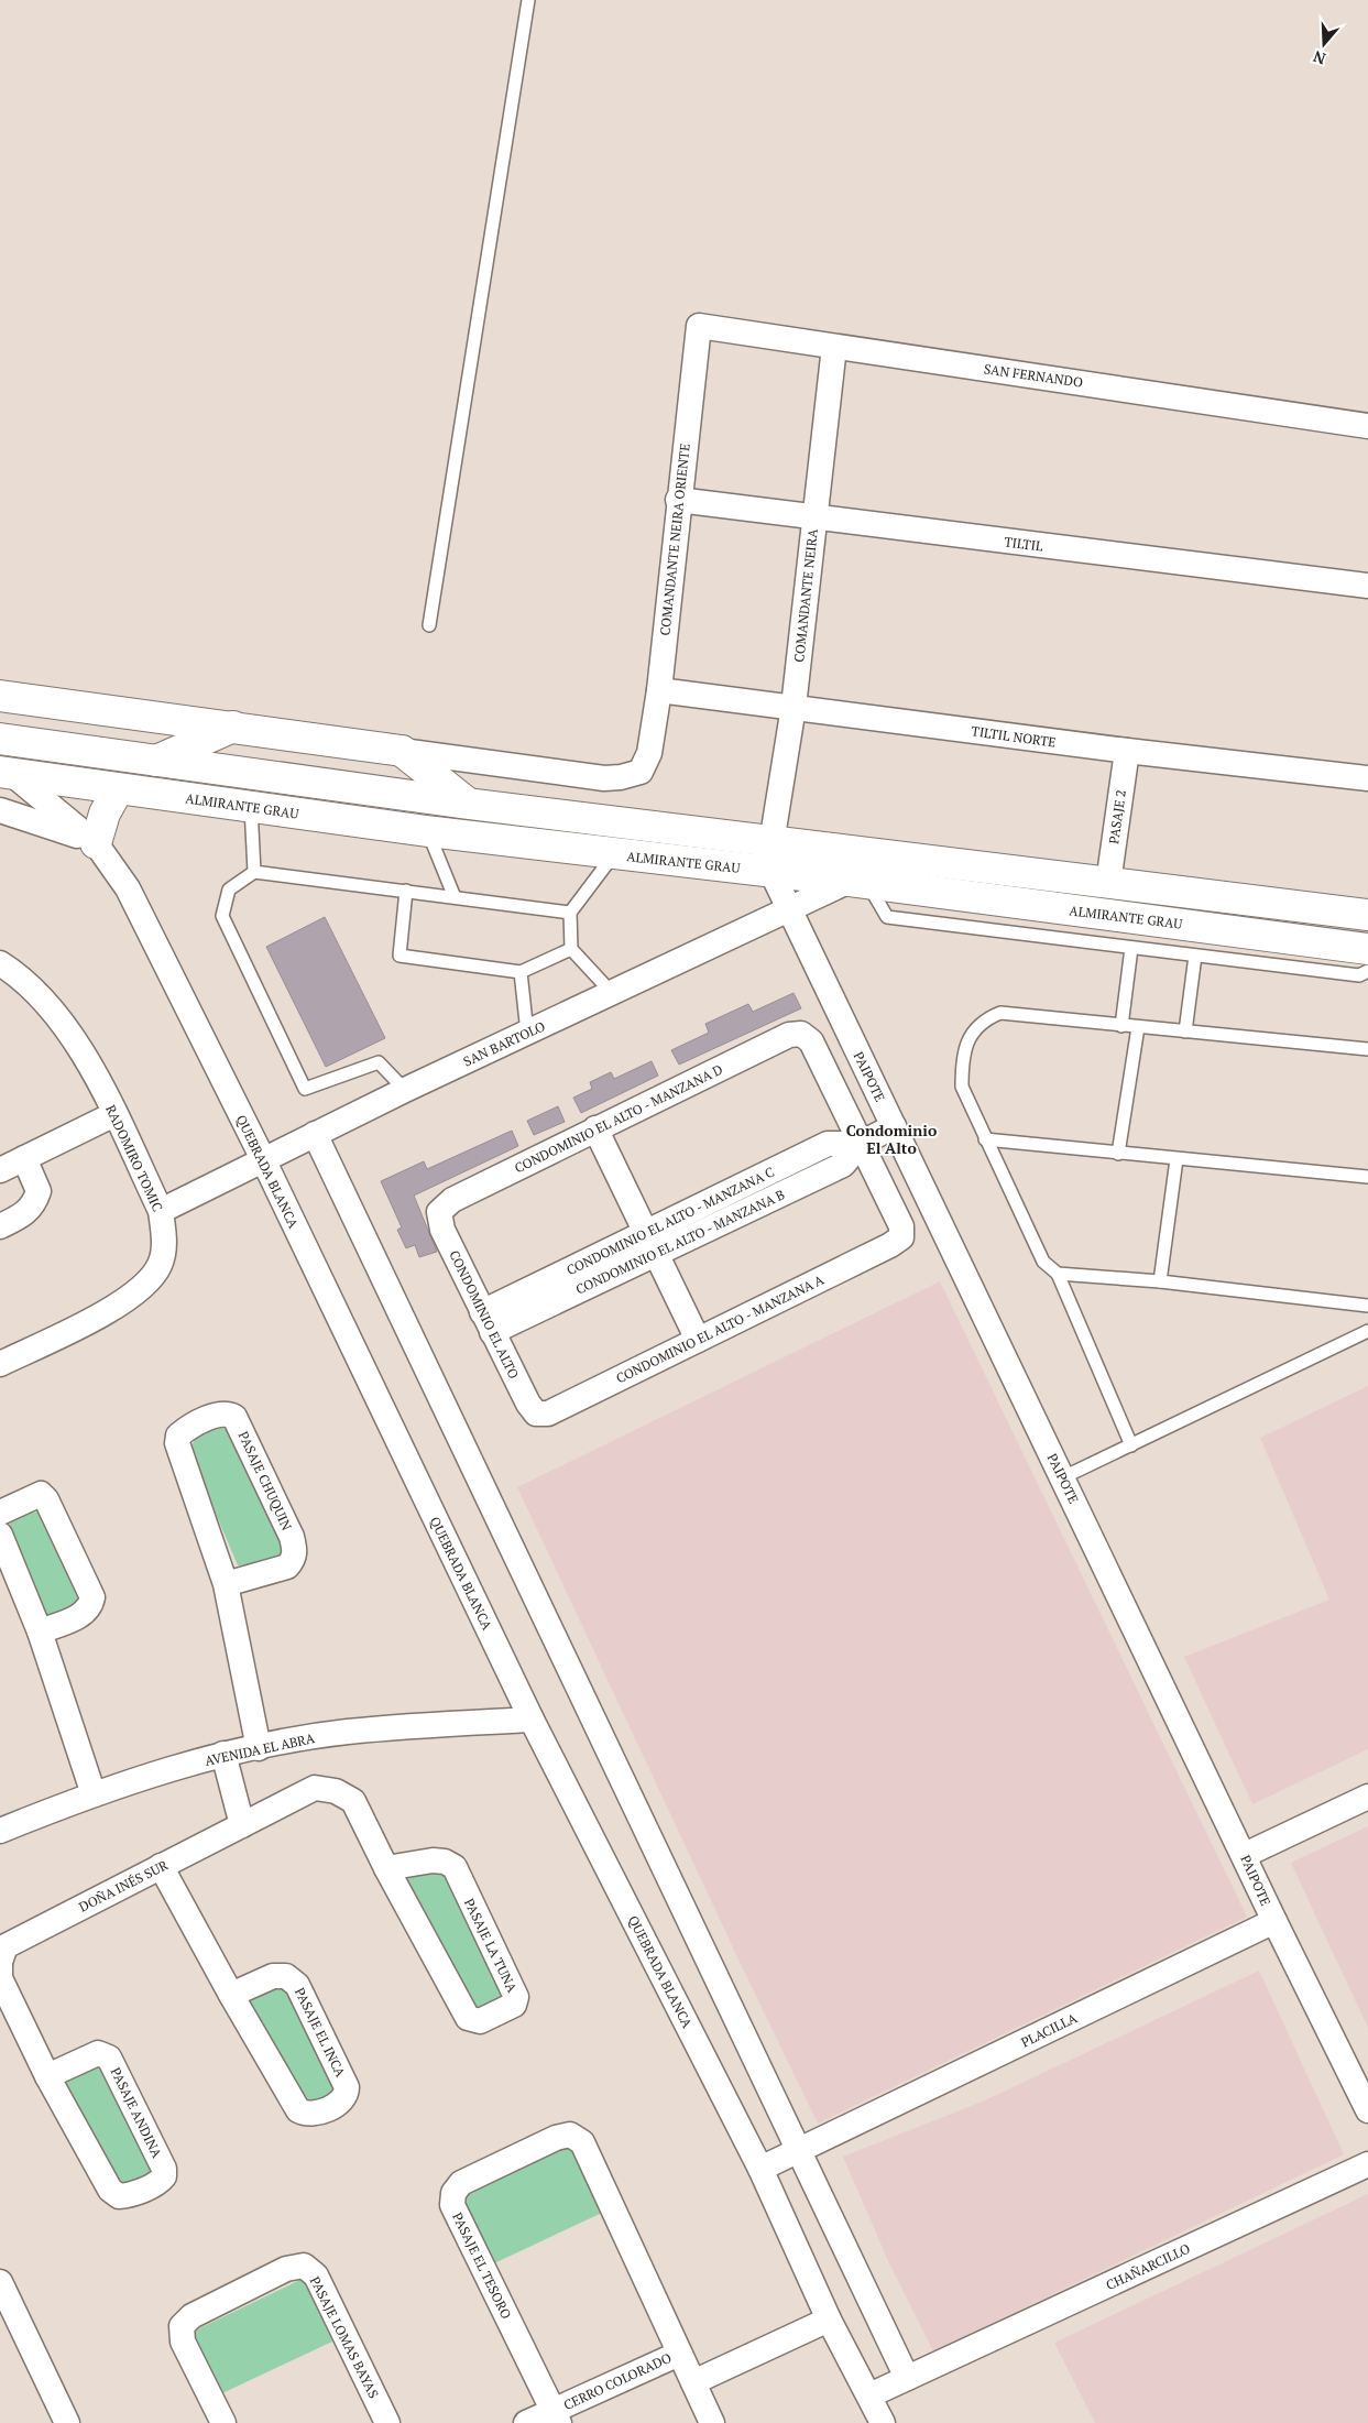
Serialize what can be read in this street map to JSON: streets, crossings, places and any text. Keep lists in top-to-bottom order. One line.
{"streets":{"main road":["ALMIRANTE GRAU"],"street":["SAN FERNANDO","COMANDANTE NEIRA ORIENTE","TILTIL","COMANDANTE NEIRA","TILTIL NORTE","PASAJE 2","SAN BARTOLO","PAIPOTE","CONDOMINIO EL ALTO - MANZANA D","RADOMIRO TOMIC","QUEBRADA BLANCA","CONDOMINIO EL ALTO - MANZANA B","CONDOMINIO EL ALTO","CONDOMINIO EL ALTO - MANZANA A","PASAJE CHUQUIN","AVENIDA EL ABRA","DOÑA INÉS SUR","PASAJE LA TUNA","PLACILLA","PASAJE EL INCA","PASAJE ANDINA","PASAJE EL TESORO","CHAÑARCILLO","PASAJE LOMAS BAYAS","CERRO COLORADO"]},"crossings":[["SAN FERNANDO","COMANDANTE NEIRA ORIENTE"],["SAN FERNANDO","COMANDANTE NEIRA"],["COMANDANTE NEIRA ORIENTE","TILTIL"],["COMANDANTE NEIRA ORIENTE","TILTIL NORTE"],["TILTIL","COMANDANTE NEIRA"],["COMANDANTE NEIRA","TILTIL NORTE"],["COMANDANTE NEIRA","ALMIRANTE GRAU"],["COMANDANTE NEIRA","PAIPOTE"],["TILTIL NORTE","PASAJE 2"],["ALMIRANTE GRAU","PASAJE 2"],["ALMIRANTE GRAU","SAN BARTOLO"],["ALMIRANTE GRAU","PAIPOTE"],["ALMIRANTE GRAU","QUEBRADA BLANCA"],["SAN BARTOLO","PAIPOTE"],["SAN BARTOLO","RADOMIRO TOMIC"],["SAN BARTOLO","QUEBRADA BLANCA"],["PAIPOTE","PLACILLA"],["CONDOMINIO EL ALTO - MANZANA D","CONDOMINIO EL ALTO - MANZANA B"],["CONDOMINIO EL ALTO - MANZANA D","CONDOMINIO EL ALTO"],["CONDOMINIO EL ALTO - MANZANA D","CONDOMINIO EL ALTO - MANZANA A"],["QUEBRADA BLANCA","AVENIDA EL ABRA"],["QUEBRADA BLANCA","PLACILLA"],["QUEBRADA BLANCA","CHAÑARCILLO"],["CONDOMINIO EL ALTO - MANZANA B","CONDOMINIO EL ALTO"],["CONDOMINIO EL ALTO - MANZANA B","CONDOMINIO EL ALTO - MANZANA A"],["CONDOMINIO EL ALTO","CONDOMINIO EL ALTO - MANZANA A"],["PASAJE CHUQUIN","AVENIDA EL ABRA"],["DOÑA INÉS SUR","PASAJE LA TUNA"],["DOÑA INÉS SUR","PASAJE EL INCA"],["DOÑA INÉS SUR","PASAJE ANDINA"],["PASAJE EL TESORO","CERRO COLORADO"]],"districts":["Condominio El Alto"],"north":"bottom"}
